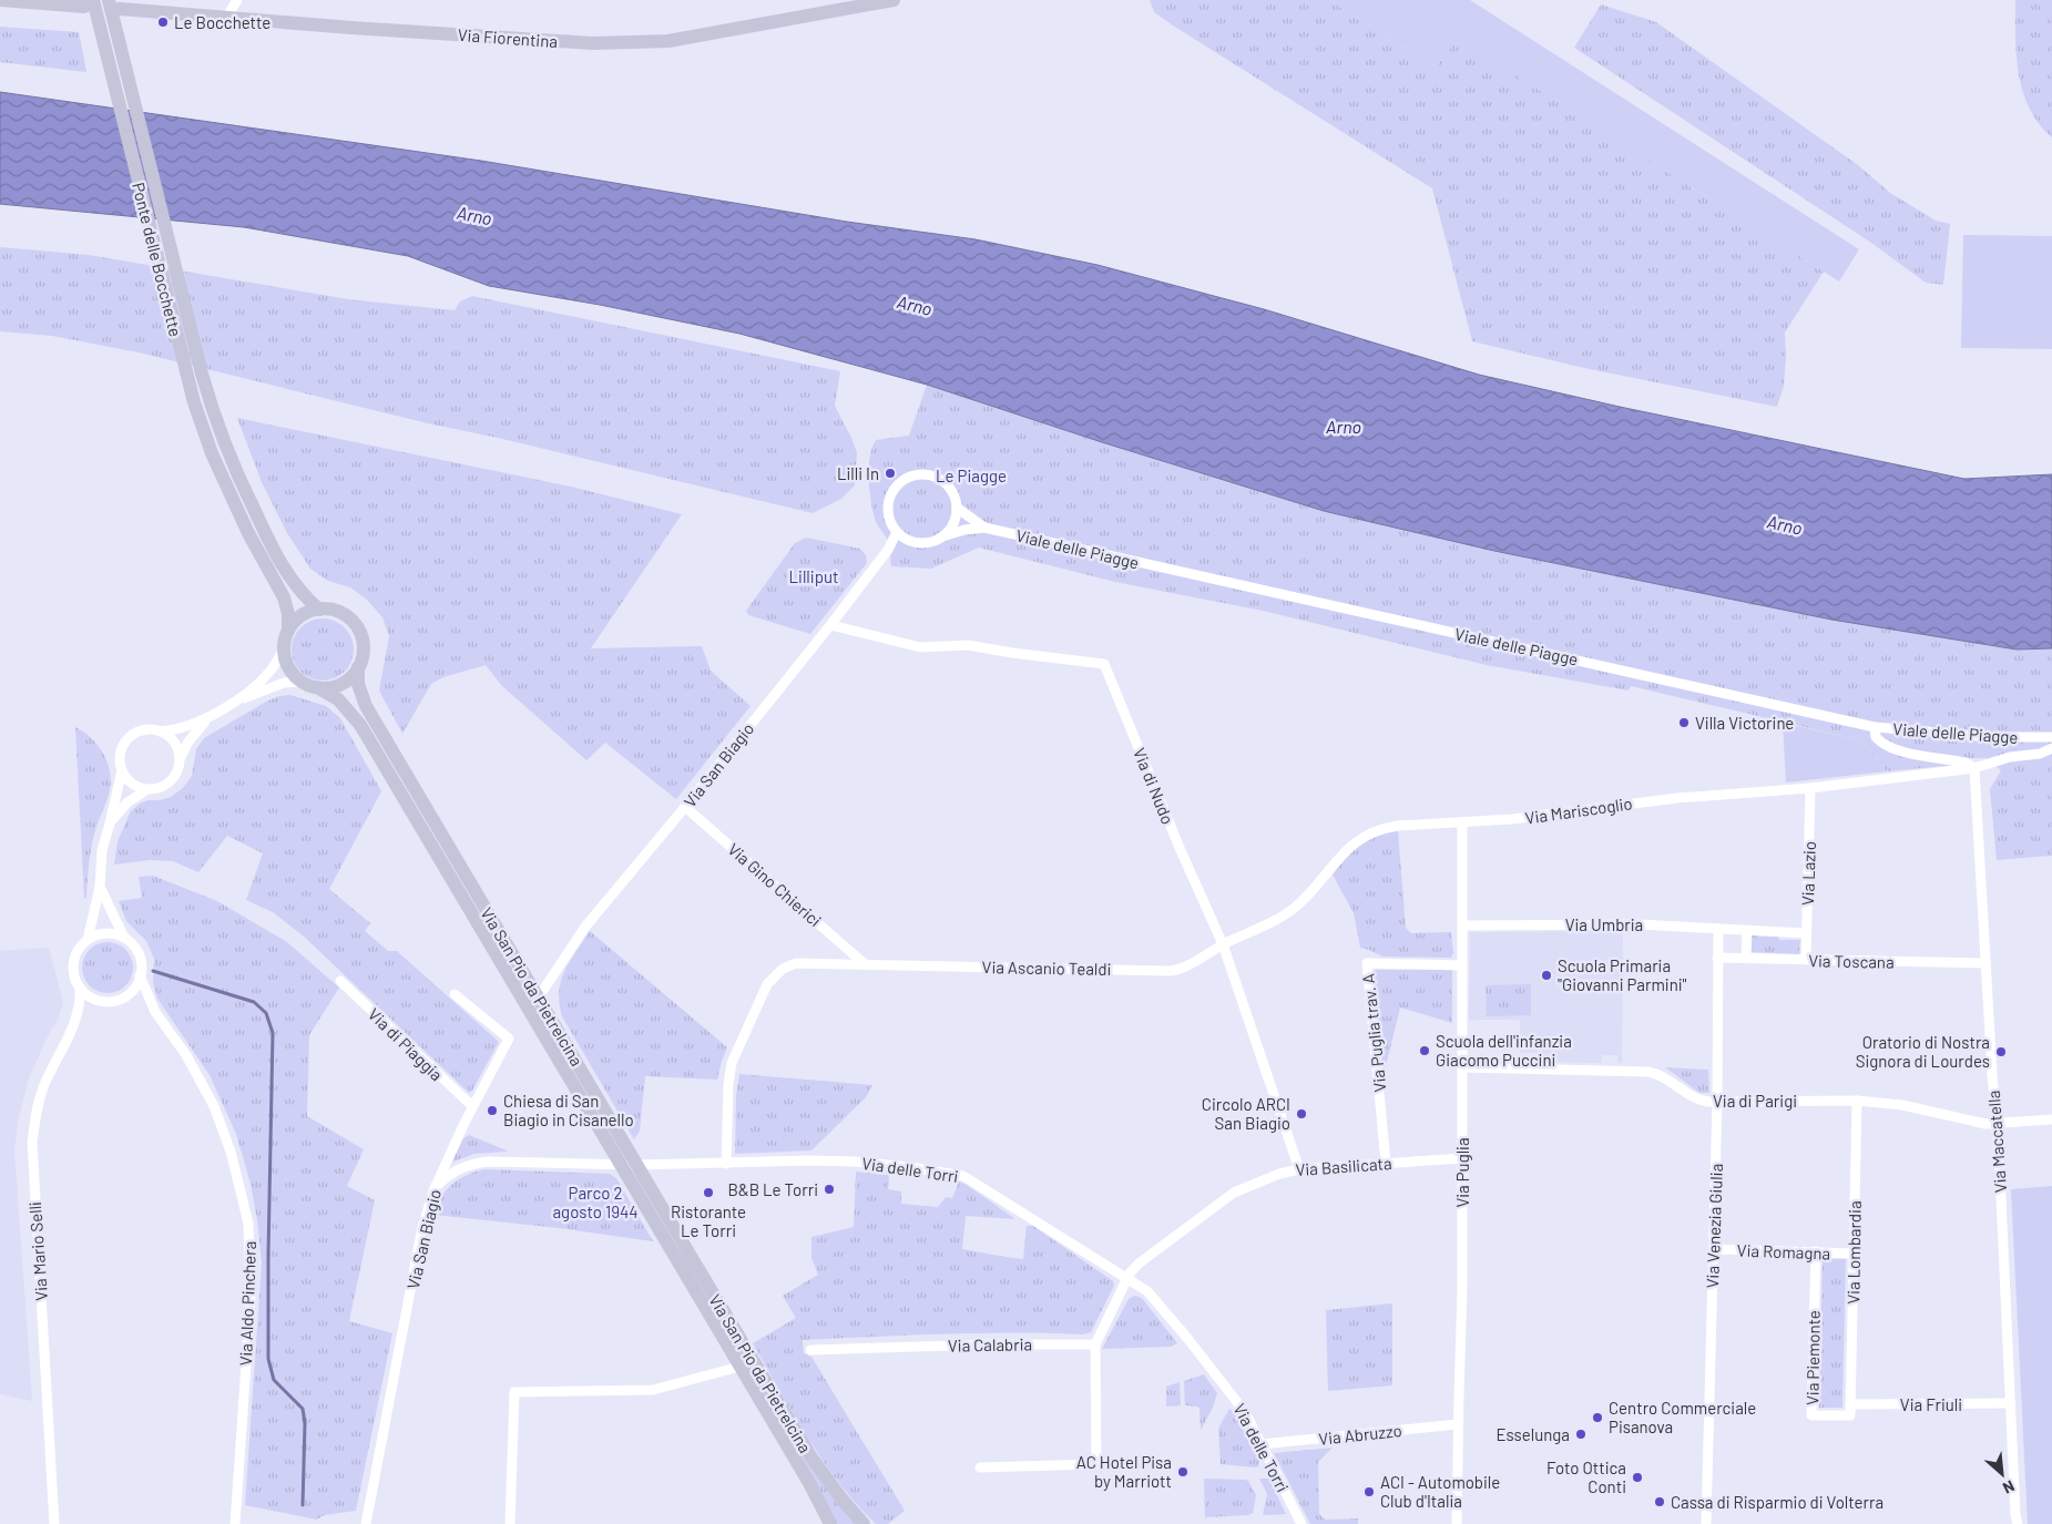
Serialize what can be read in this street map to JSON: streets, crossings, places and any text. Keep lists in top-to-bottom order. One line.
{"streets":{"main road":["Via Fiorentina","Ponte delle Bocchette","Via San Pio da Pietrelcina"],"street":["Viale delle Piagge","Via San Biagio","Via di Nudo","Via Mariscoglio","Via Lazio","Via Gino Chierici","Via Umbria","Via Toscana","Via Ascanio Tealdi","Via Puglia trav. A","Via di Piaggia","Via di Parigi","Via Maccatella","Via Basilicata","Via delle Torri","Via Puglia","Via Venezia Giulia","Via Mario Selli","Via Romagna","Via Lombardia","Via Aldo Pinchera","Via Calabria","Via Piemonte","Via Friuli","Via Abruzzo"]},"crossings":[["Via Fiorentina","Ponte delle Bocchette"],["Ponte delle Bocchette","Via San Pio da Pietrelcina"],["Viale delle Piagge","Via San Biagio"],["Via San Biagio","Via di Nudo"],["Via San Biagio","Via Gino Chierici"],["Via San Biagio","Via San Pio da Pietrelcina"],["Via San Biagio","Via di Piaggia"],["Via San Biagio","Via delle Torri"],["Via di Nudo","Via Mariscoglio"],["Via di Nudo","Via Ascanio Tealdi"],["Via di Nudo","Via Basilicata"],["Via Mariscoglio","Via Lazio"],["Via Mariscoglio","Via Ascanio Tealdi"],["Via Mariscoglio","Via Maccatella"],["Via Mariscoglio","Via Puglia"],["Via Lazio","Via Umbria"],["Via Lazio","Via Toscana"],["Via Gino Chierici","Via Ascanio Tealdi"],["Via Umbria","Via Puglia"],["Via Umbria","Via Venezia Giulia"],["Via Toscana","Via Maccatella"],["Via Toscana","Via Venezia Giulia"],["Via Ascanio Tealdi","Via delle Torri"],["Via San Pio da Pietrelcina","Via delle Torri"],["Via Puglia trav. A","Via Basilicata"],["Via Puglia trav. A","Via Puglia"],["Via di Parigi","Via Maccatella"],["Via di Parigi","Via Puglia"],["Via di Parigi","Via Venezia Giulia"],["Via di Parigi","Via Lombardia"],["Via Maccatella","Via Friuli"],["Via Basilicata","Via delle Torri"],["Via Basilicata","Via Puglia"],["Via delle Torri","Via Abruzzo"],["Via Puglia","Via Abruzzo"],["Via Venezia Giulia","Via Romagna"],["Via Mario Selli","Via Aldo Pinchera"],["Via Romagna","Via Lombardia"],["Via Romagna","Via Piemonte"],["Via Lombardia","Via Piemonte"],["Via Lombardia","Via Friuli"],["Via Piemonte","Via Friuli"]],"water":["Arno"],"parks":["Le Piagge","Lilliput","Parco 2 agosto 1944"],"places":["Le Bocchette","Lilli In","Villa Victorine","Scuola Primaria \"Giovanni Parmini\"","Scuola dell'infanzia Giacomo Puccini","Oratorio di Nostra Signora di Lourdes","Chiesa di San Biagio in Cisanello","Circolo ARCI San Biagio","B&B Le Torri","Ristorante Le Torri","Centro Commerciale Pisanova","Esselunga","AC Hotel Pisa by Marriott","Foto Ottica Conti","ACI - Automobile Club d'Italia","Cassa di Risparmio di Volterra"],"north":"bottom right"}
